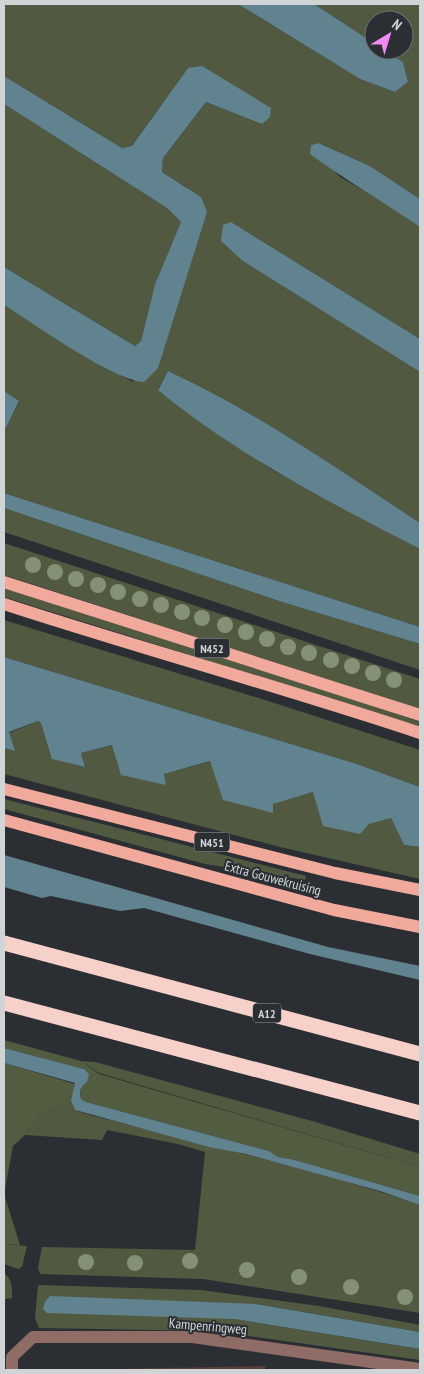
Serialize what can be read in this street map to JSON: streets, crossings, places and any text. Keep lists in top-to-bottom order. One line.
{"streets":{"highway":["A12"],"main road":["N452","N451","Extra Gouwekruising"],"street":["Kampenringweg"]},"north":"top right"}
